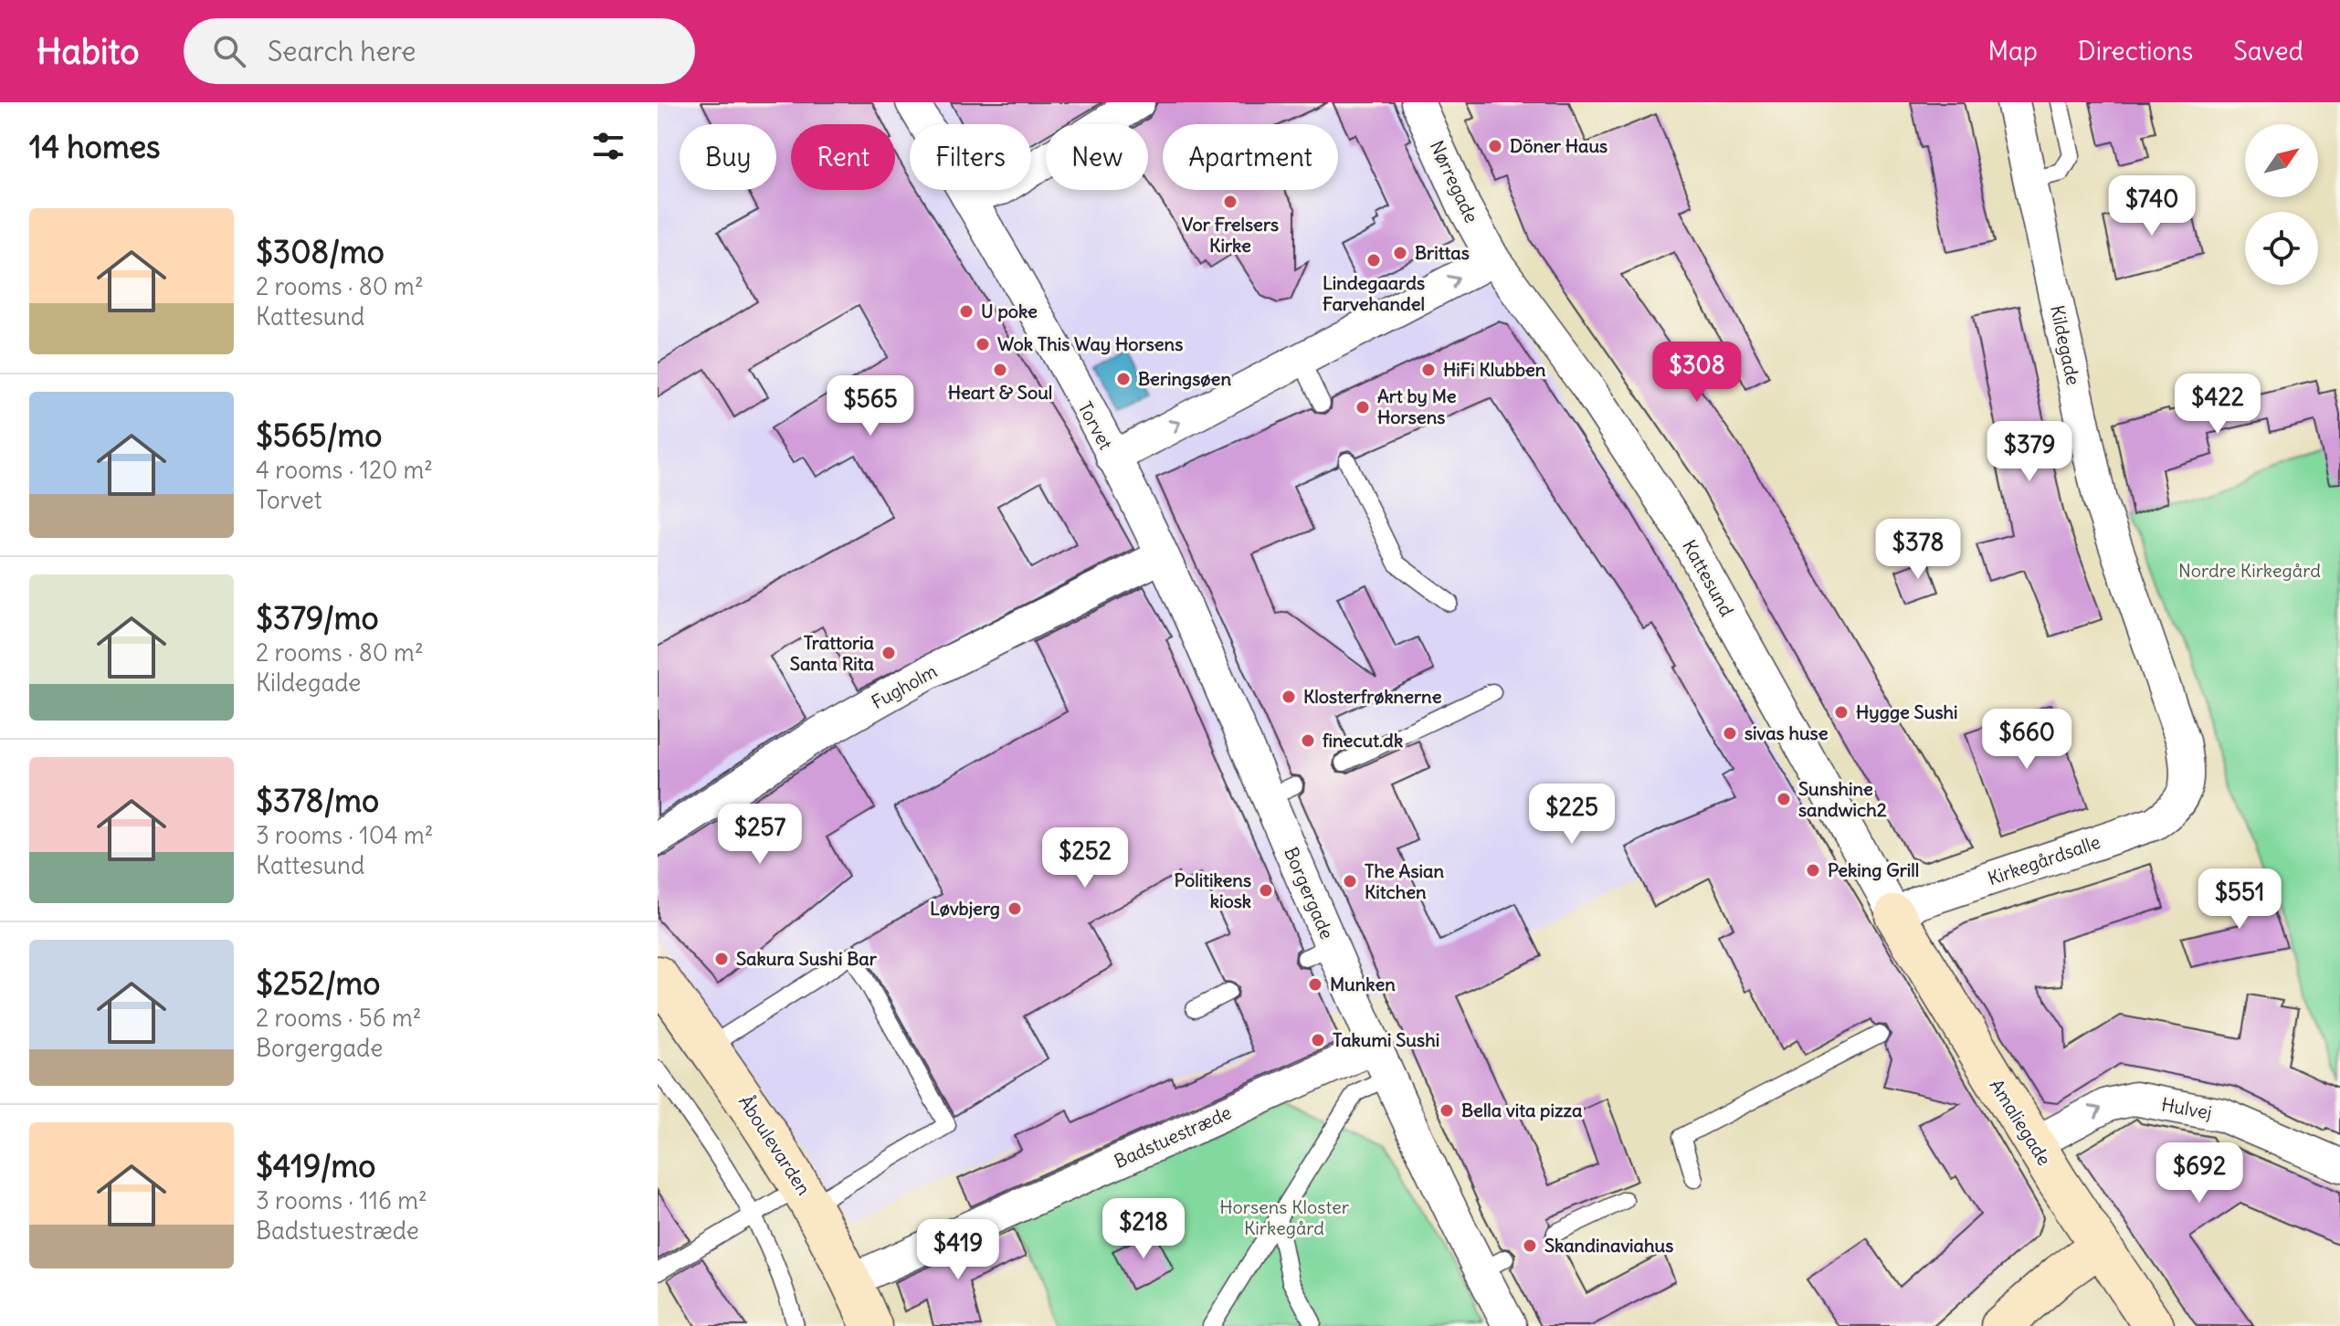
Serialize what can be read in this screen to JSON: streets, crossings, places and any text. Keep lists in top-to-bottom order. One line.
{"streets":{"street":["Nørregade","Kildegade","Torvet","Kattesund","Fugholm","Kirkegårdsalle","Borgergade","Hulvej","Amaliegade","Badstuestræde","Åboulevarden"]},"crossings":[["Nørregade","Torvet"],["Nørregade","Kattesund"],["Kildegade","Kirkegårdsalle"],["Torvet","Kattesund"],["Torvet","Borgergade"],["Kattesund","Kirkegårdsalle"],["Kattesund","Amaliegade"],["Fugholm","Borgergade"],["Kirkegårdsalle","Amaliegade"],["Borgergade","Badstuestræde"],["Hulvej","Amaliegade"],["Badstuestræde","Åboulevarden"]],"one_way":["Torvet","Hulvej"],"parks":["Nordre Kirkegård","Horsens Kloster Kirkegård"],"places":["Döner Haus","Vor Frelsers Kirke","Brittas","Lindegaards Farvehandel","U poke","Wok This Way Horsens","Heart & Soul","HiFi Klubben","Beringsøen","Art by Me Horsens","Trattoria Santa Rita","Klosterfrøknerne","Hygge Sushi","sivas huse","finecut.dk","Sunshine sandwich2","Peking Grill","The Asian Kitchen","Politikens kiosk","Løvbjerg","Sakura Sushi Bar","Munken","Takumi Sushi","Bella vita pizza","Skandinaviahus"],"north":"top right","page":{"header":"Habito","search":"Search here","nav":["Map","Directions","Saved"],"heading":"14 homes","chip":["Buy","Rent","Filters","New","Apartment"],"price":["$740","$308","$422","$565","$379","$378","$660","$225","$257","$252","$551","$692","$218","$419"],"list":[{"name":"$308/mo","note":"2 rooms · 80 m² · Kattesund"},{"name":"$565/mo","note":"4 rooms · 120 m² · Torvet"},{"name":"$379/mo","note":"2 rooms · 80 m² · Kildegade"},{"name":"$378/mo","note":"3 rooms · 104 m² · Kattesund"},{"name":"$252/mo","note":"2 rooms · 56 m² · Borgergade"},{"name":"$419/mo","note":"3 rooms · 116 m² · Badstuestræde"}]}}
